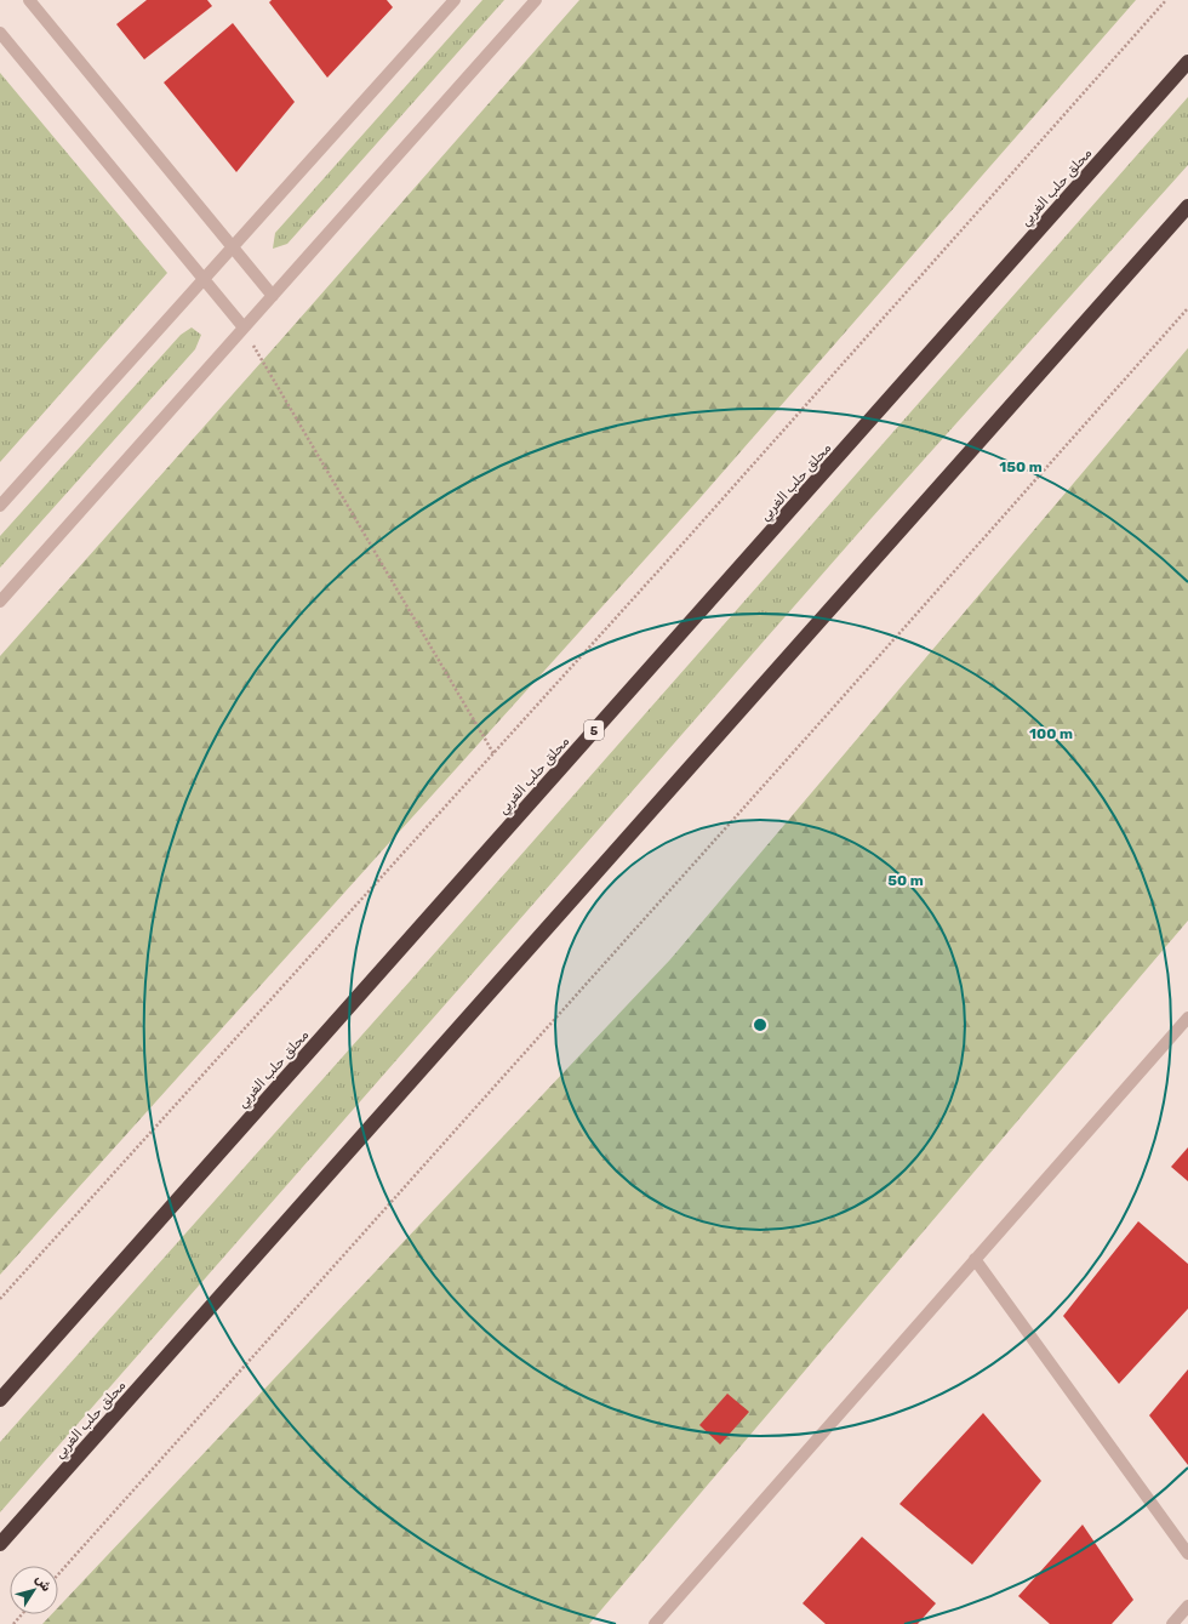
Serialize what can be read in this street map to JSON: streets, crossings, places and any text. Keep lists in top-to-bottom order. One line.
{"streets":{"highway":["محلق حلب الغربي","5"]},"north":"top right","rings":["150 m","100 m","50 m"]}
